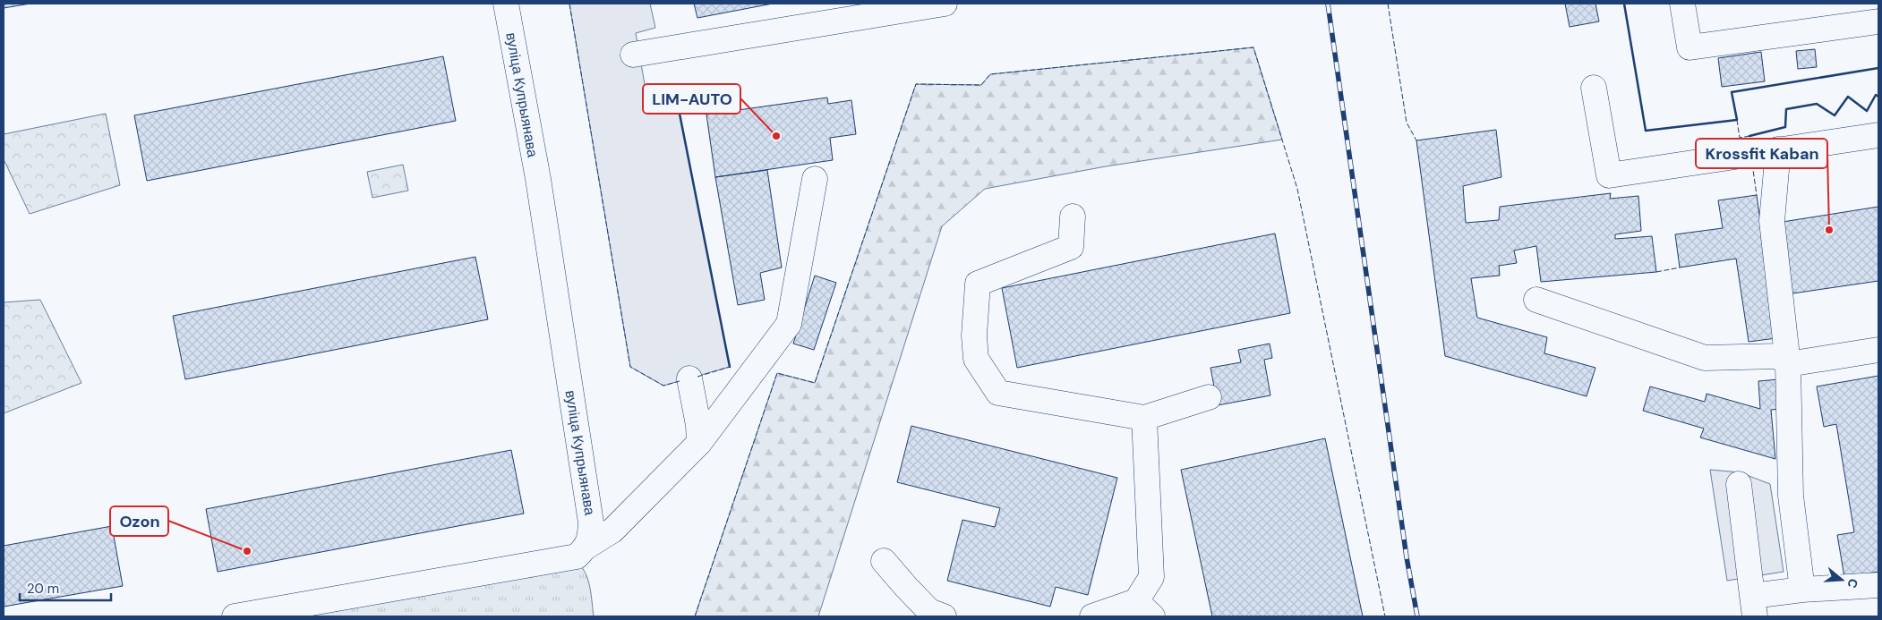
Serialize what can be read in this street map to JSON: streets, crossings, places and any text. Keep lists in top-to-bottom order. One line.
{"streets":{"street":["вуліца Купрыянава"]},"places":["LIM-AUTO","Krossfit Kaban","Ozon"],"scale_bar":"20 m","north":"right"}
